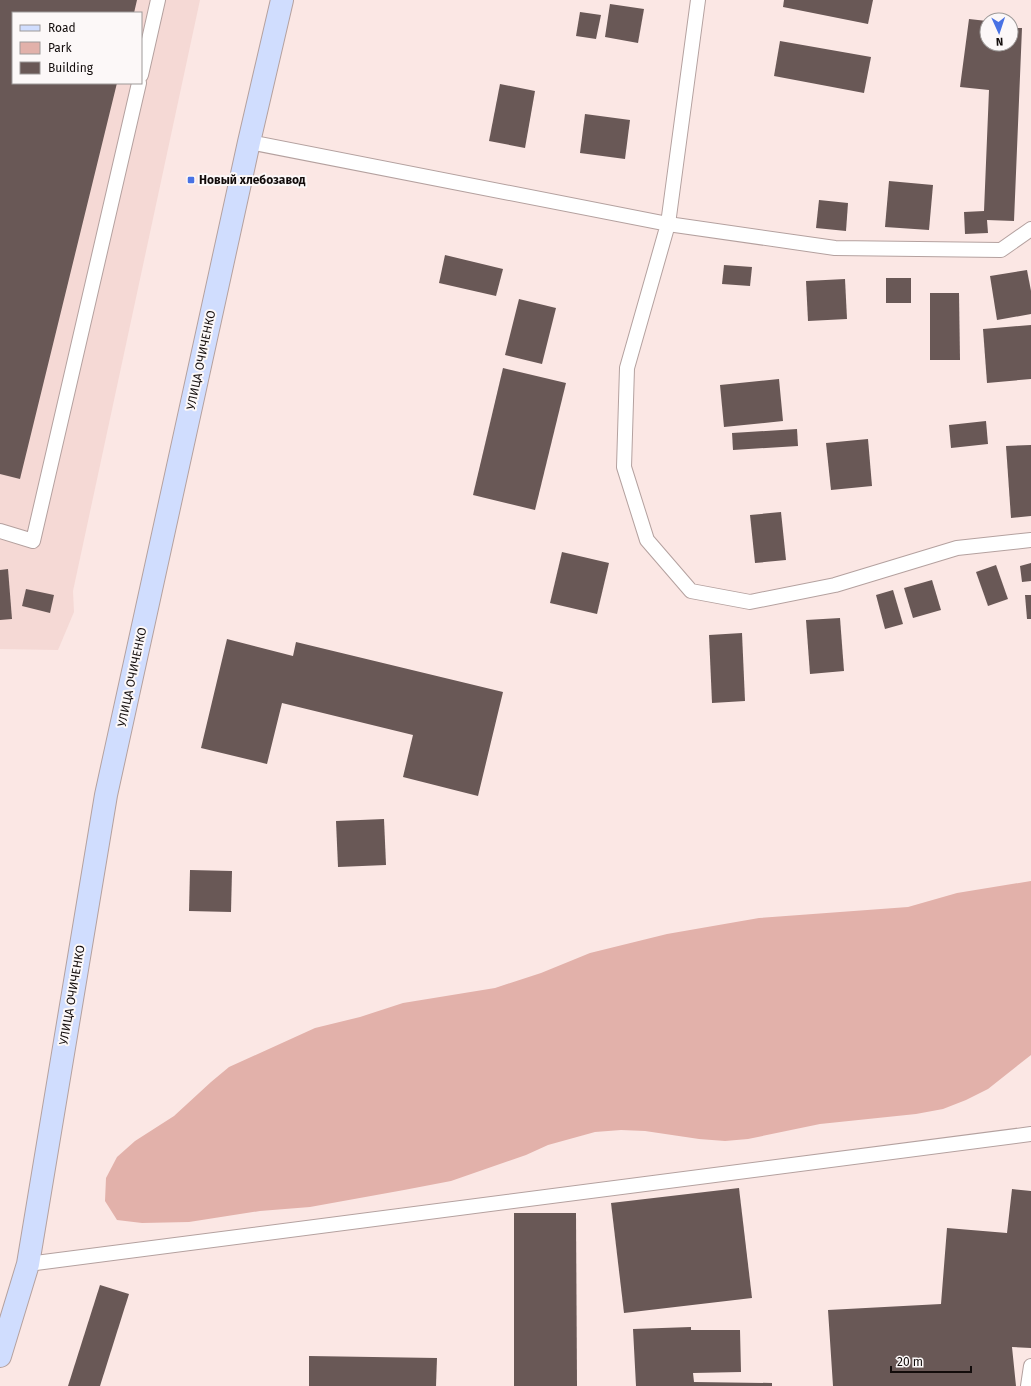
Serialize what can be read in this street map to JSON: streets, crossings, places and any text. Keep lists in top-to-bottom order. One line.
{"streets":{"street":["УЛИЦА ОЧИЧЕНКО"]},"places":{"transit":["Новый хлебозавод"]},"legend":["Road","Park","Building"],"scale_bar":"20 m","north":"bottom"}
